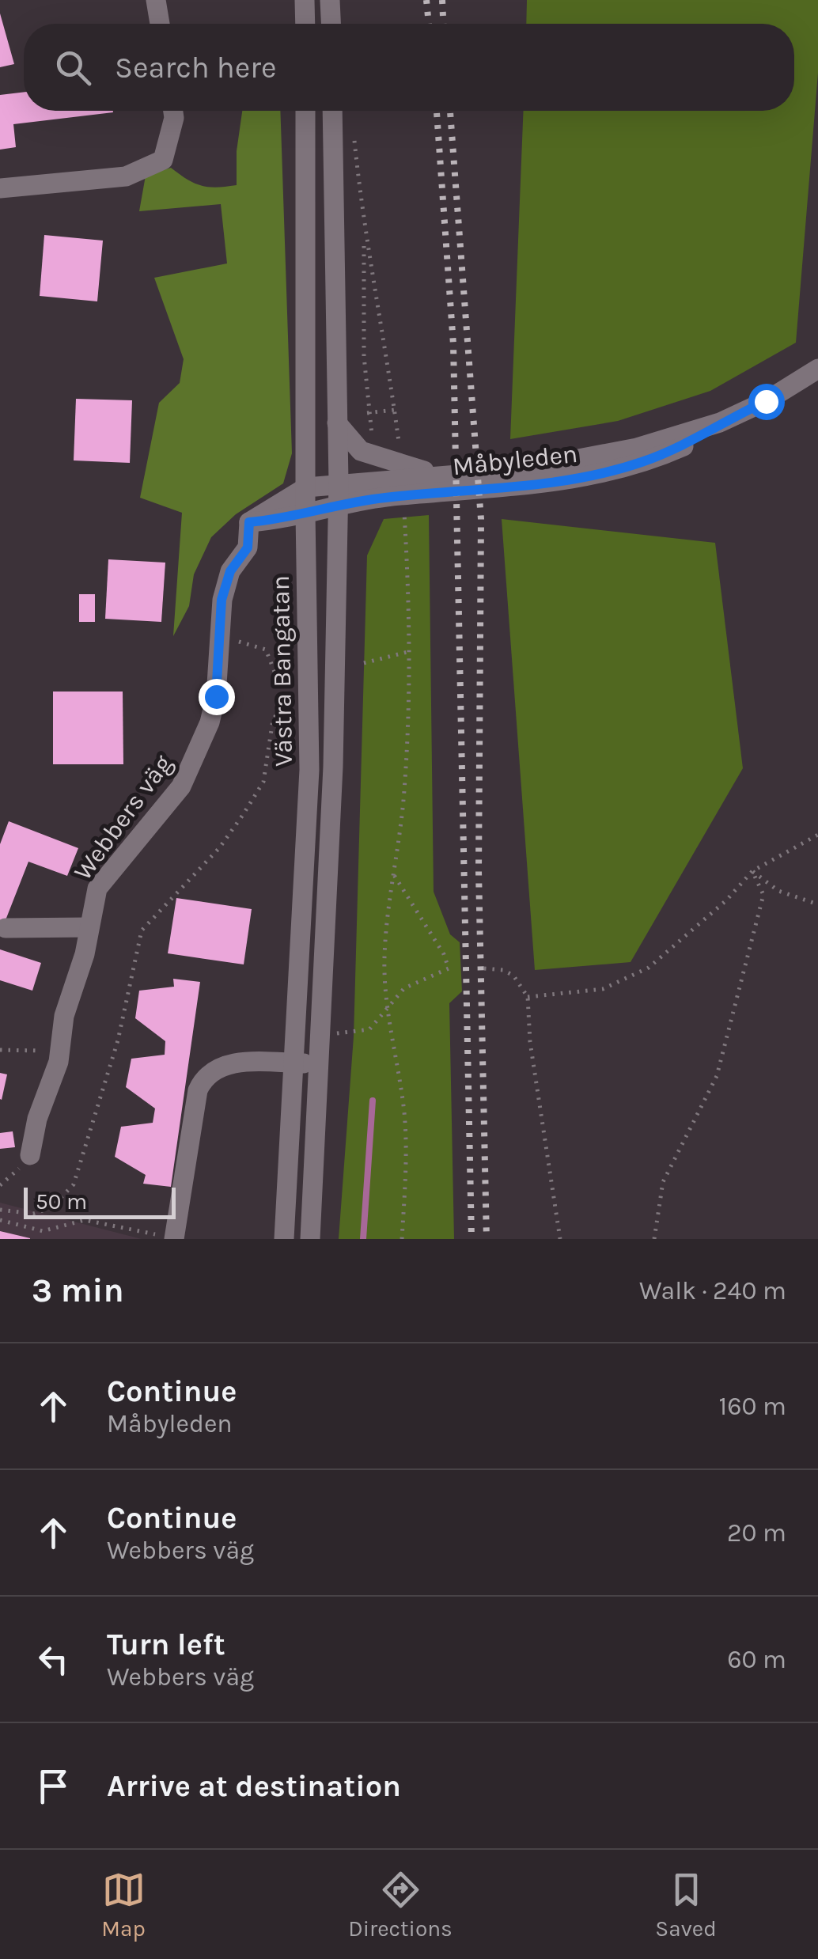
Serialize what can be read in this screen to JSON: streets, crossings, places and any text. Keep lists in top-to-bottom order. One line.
{"streets":{"street":["Måbyleden","Västra Bangatan","Webbers väg"]},"crossings":[["Måbyleden","Västra Bangatan"]],"scale_bar":"50 m","page":{"search":"Search here","scale":"50 m","heading":["3 min","Walk · 240 m"],"list":[["Continue","Måbyleden","160 m"],["Continue","Webbers väg","20 m"],["Turn left","Webbers väg","60 m"],"Arrive at destination"],"nav":["Map","Directions","Saved"]}}
